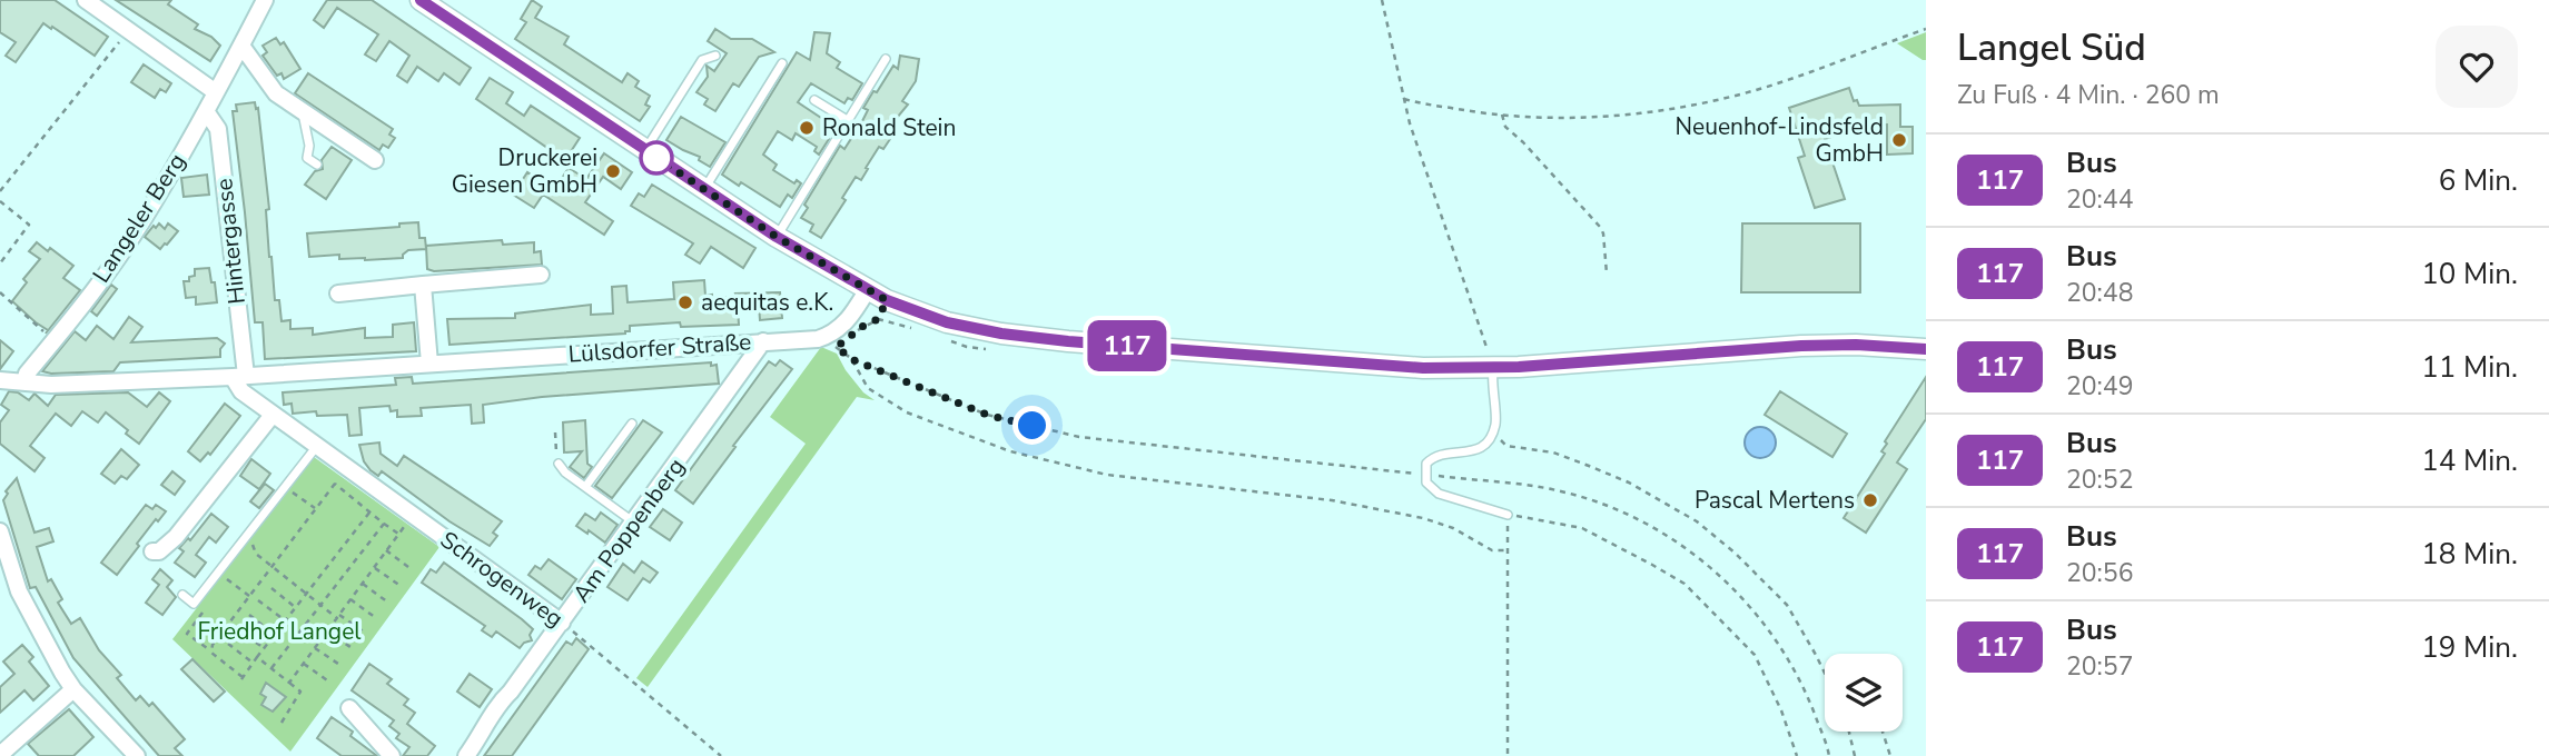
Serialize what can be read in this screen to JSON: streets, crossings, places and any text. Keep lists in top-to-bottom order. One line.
{"streets":{"street":["Langeler Berg","Hintergasse","Lülsdorfer Straße","Am Poppenberg","Schrogenweg"]},"crossings":[["Langeler Berg","Hintergasse"],["Langeler Berg","Lülsdorfer Straße"],["Hintergasse","Lülsdorfer Straße"],["Hintergasse","Schrogenweg"],["Lülsdorfer Straße","Am Poppenberg"],["Lülsdorfer Straße","Schrogenweg"],["Am Poppenberg","Schrogenweg"]],"parks":["Friedhof Langel"],"places":["Ronald Stein","Neuenhof-Lindsfeld GmbH","Druckerei Giesen GmbH","aequitas e.K.","Pascal Mertens"],"lines":["bus line 117"],"page":{"on_map":"117","heading":["Langel Süd","Zu Fuß · 4 Min. · 260 m"],"list":[{"mark":"117","name":"Bus","note":"20:44","value":"6 Min."},{"mark":"117","name":"Bus","note":"20:48","value":"10 Min."},{"mark":"117","name":"Bus","note":"20:49","value":"11 Min."},{"mark":"117","name":"Bus","note":"20:52","value":"14 Min."},{"mark":"117","name":"Bus","note":"20:56","value":"18 Min."},{"mark":"117","name":"Bus","note":"20:57","value":"19 Min."}]}}
